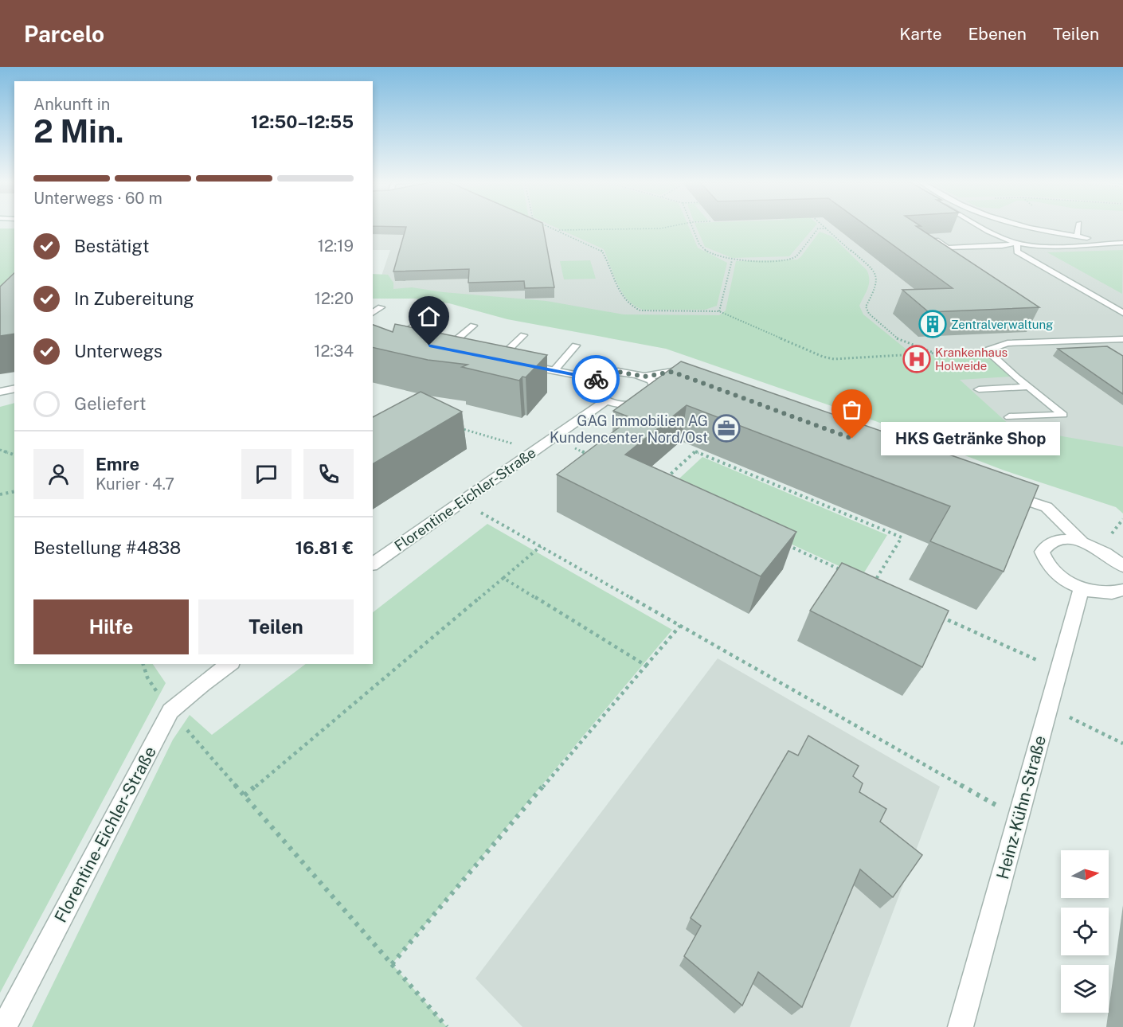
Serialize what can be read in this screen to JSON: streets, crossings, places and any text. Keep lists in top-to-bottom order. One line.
{"streets":{"street":["Florentine-Eichler-Straße","Heinz-Kühn-Straße"]},"places":{"building":["Zentralverwaltung"],"hospital":["Krankenhaus Holweide"],"office":["GAG Immobilien AG Kundencenter Nord/Ost"],"other":["HKS Getränke Shop"]},"north":"right","page":{"header":"Parcelo","nav":["Karte","Ebenen","Teilen"],"heading":["2 Min.","Ankunft in","12:50–12:55"],"panel":["Emre","Kurier · 4.7","Bestellung #4838","16.81 €"],"bar":"Unterwegs · 60 m","list":[["Bestätigt","12:19"],["In Zubereitung","12:20"],["Unterwegs","12:34"],"Geliefert"],"bubble":"HKS Getränke Shop","buttons":["Hilfe","Teilen"]}}
